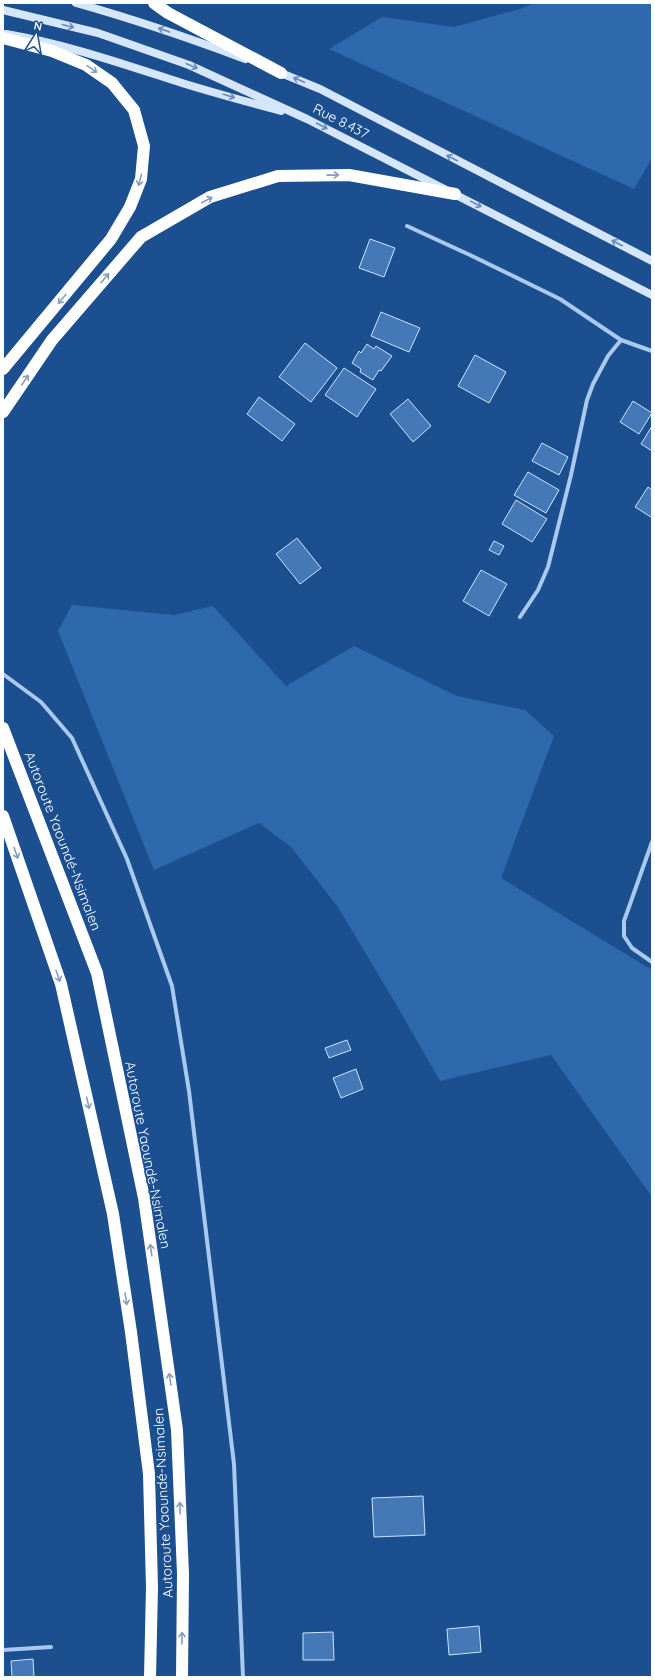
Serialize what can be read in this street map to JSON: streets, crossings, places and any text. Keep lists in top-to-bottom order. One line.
{"streets":{"highway":["Autoroute Yaoundé-Nsimalen"],"main road":["Rue 8.437"]},"north":"top"}
